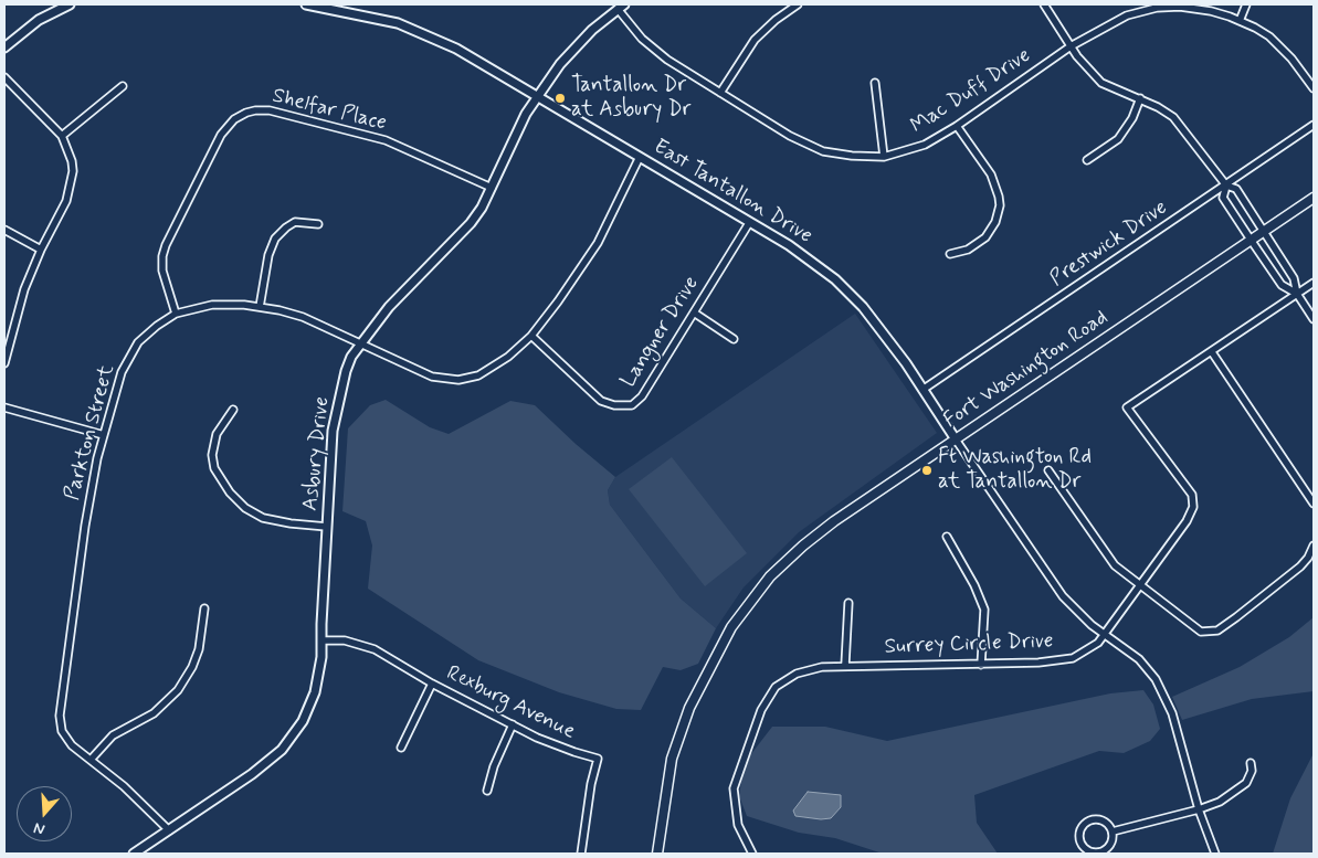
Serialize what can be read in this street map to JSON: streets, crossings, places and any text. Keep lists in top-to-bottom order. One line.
{"streets":{"main road":["Fort Washington Road"],"street":["Mac Duff Drive","Shelfar Place","East Tantallon Drive","Prestwick Drive","Langner Drive","Parkton Street","Asbury Drive","Surrey Circle Drive","Rexburg Avenue"]},"crossings":[["Mac Duff Drive","Asbury Drive"],["Shelfar Place","Parkton Street"],["Shelfar Place","Asbury Drive"],["East Tantallon Drive","Prestwick Drive"],["East Tantallon Drive","Langner Drive"],["East Tantallon Drive","Fort Washington Road"],["East Tantallon Drive","Parkton Street"],["East Tantallon Drive","Asbury Drive"],["Langner Drive","Parkton Street"],["Parkton Street","Asbury Drive"],["Asbury Drive","Rexburg Avenue"]],"places":["Tantallon Dr at Asbury Dr","Ft Washington Rd at Tantallon Dr"],"north":"bottom"}
